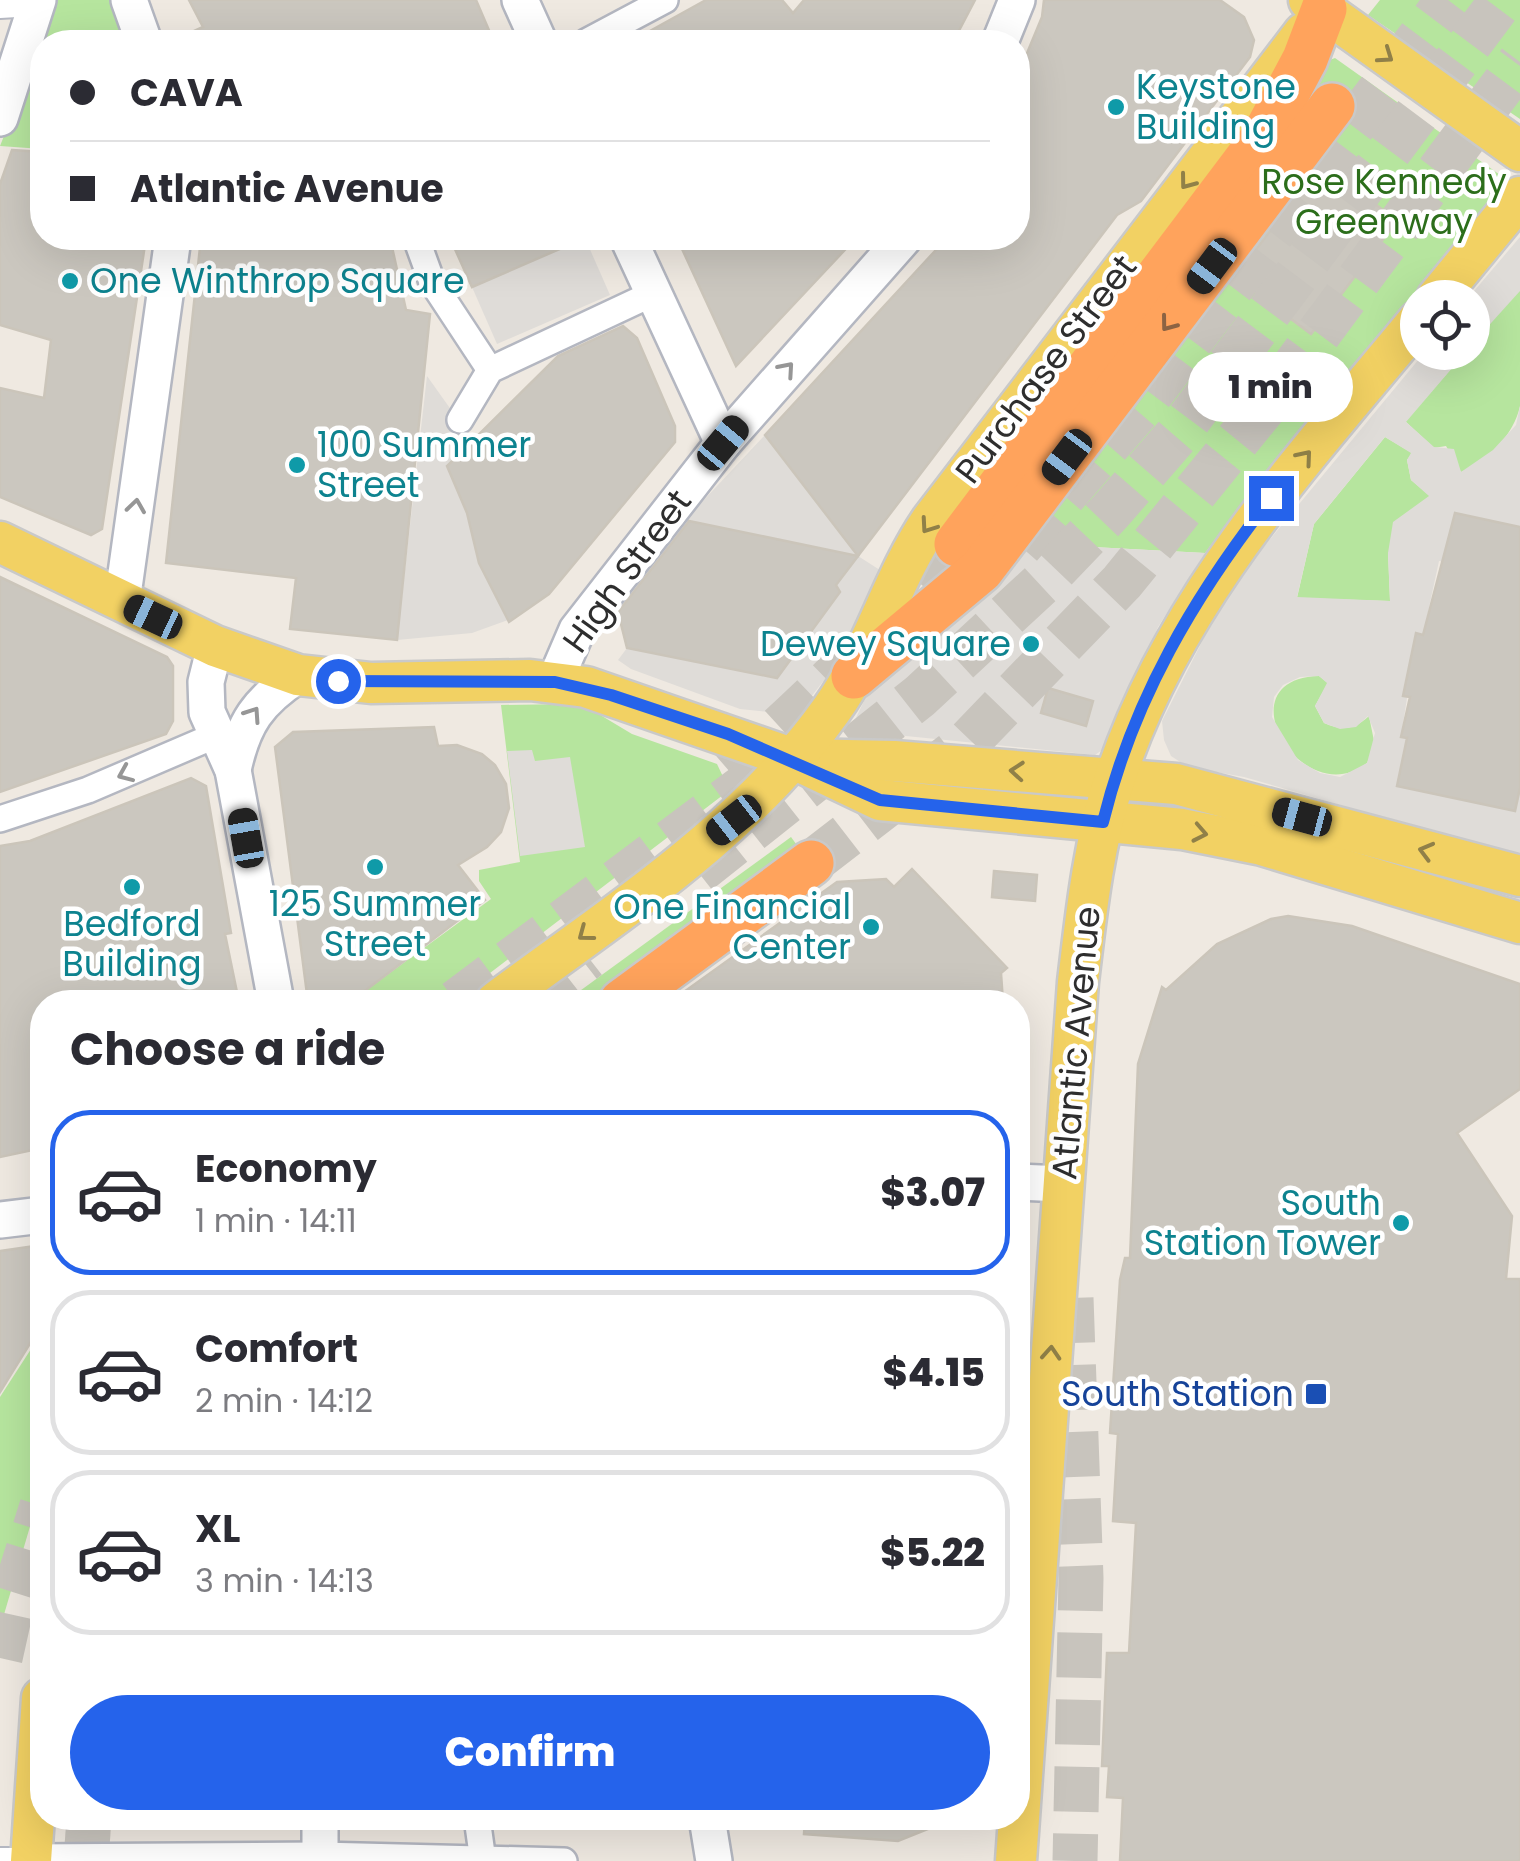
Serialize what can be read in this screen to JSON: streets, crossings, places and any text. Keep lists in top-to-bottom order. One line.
{"streets":{"main road":["Purchase Street","High Street","Atlantic Avenue"]},"one_way":["Purchase Street","High Street","Atlantic Avenue"],"parks":["Rose Kennedy Greenway"],"places":{"other":["Keystone Building","One Winthrop Square","100 Summer Street","Dewey Square","125 Summer Street","Bedford Building","One Financial Center","South Station Tower"],"transit":["South Station"]},"page":{"banner":["CAVA","Atlantic Avenue"],"bubble":"1 min","heading":"Choose a ride","list":[{"name":"Economy","note":"1 min · 14:11","value":"$3.07"},{"name":"Comfort","note":"2 min · 14:12","value":"$4.15"},{"name":"XL","note":"3 min · 14:13","value":"$5.22"}],"buttons":"Confirm"}}
